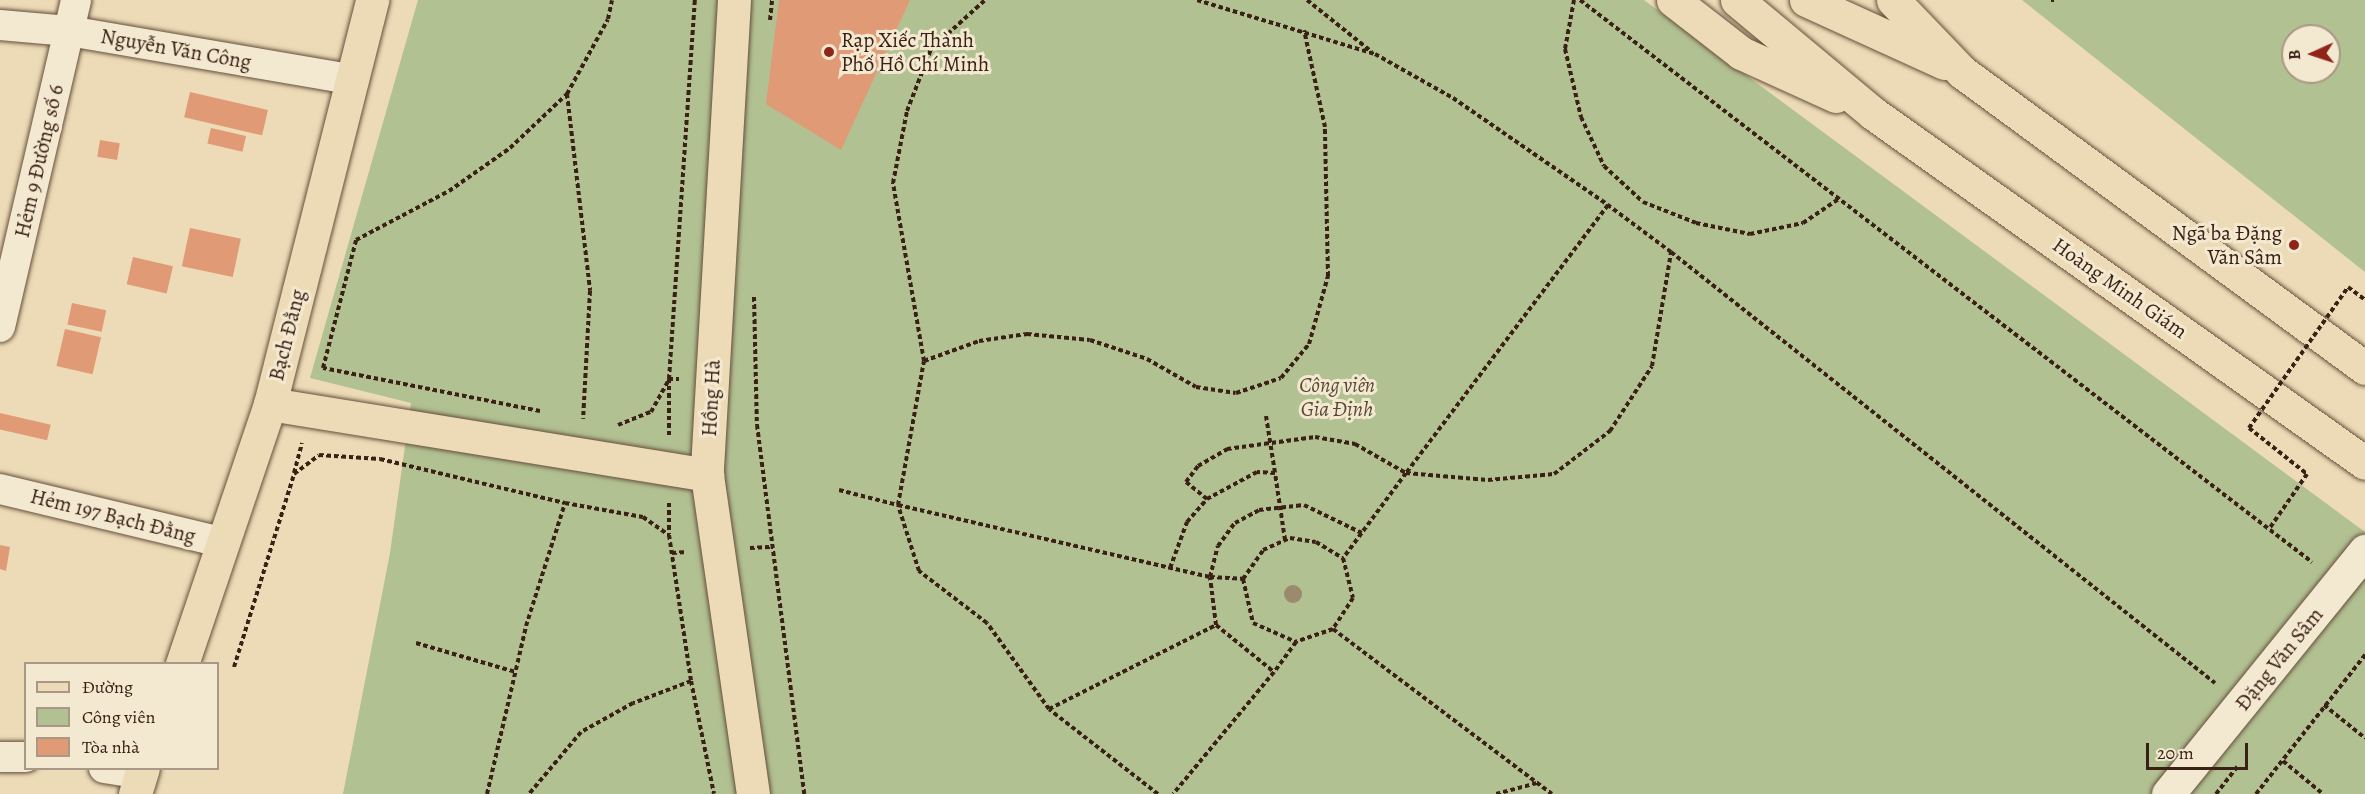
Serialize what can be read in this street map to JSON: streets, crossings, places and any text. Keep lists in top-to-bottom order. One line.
{"streets":{"main road":["Hoàng Minh Giám","Bạch Đằng","Hồng Hà"],"street":["Nguyễn Văn Công","Hẻm 9 Đường số 6","Hẻm 197 Bạch Đằng","Đặng Văn Sâm"]},"crossings":[["Nguyễn Văn Công","Hẻm 9 Đường số 6"],["Nguyễn Văn Công","Bạch Đằng"],["Bạch Đằng","Hẻm 197 Bạch Đằng"]],"parks":["Công viên Gia Định"],"places":["Rạp Xiếc Thành Phố Hồ Chí Minh","Ngã ba Đặng Văn Sâm"],"legend":["Đường","Công viên","Tòa nhà"],"scale_bar":"20 m","north":"left"}
